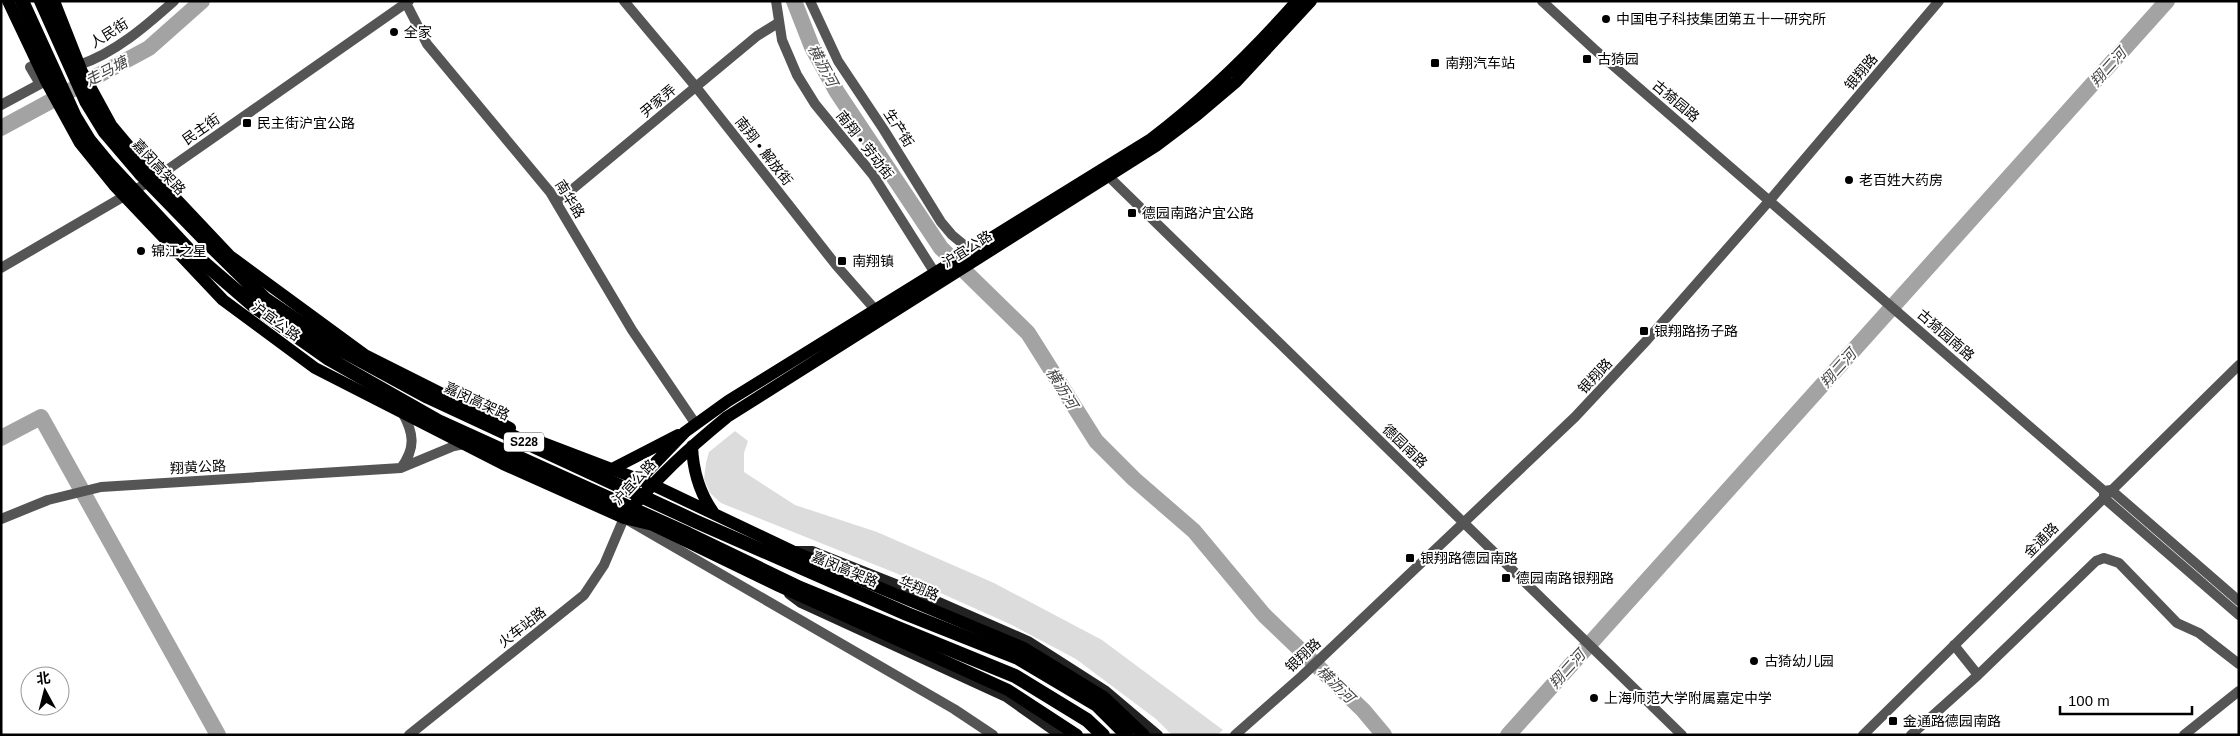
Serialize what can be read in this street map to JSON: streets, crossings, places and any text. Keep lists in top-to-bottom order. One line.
{"streets":{"highway":["嘉闵高架路","S228"],"main road":["沪宜公路","华翔路"],"street":["人民街","银翔路","尹家弄","古猗园路","生产街","民主街","南翔 • 劳动街","南翔 • 解放街","南华路","古猗园南路","德园南路","翔黄公路","金通路","火车站路"]},"crossings":[["人民街","沪宜公路"],["银翔路","古猗园路"],["银翔路","古猗园南路"],["银翔路","德园南路"],["尹家弄","南翔 • 劳动街"],["尹家弄","南翔 • 解放街"],["尹家弄","南华路"],["古猗园路","古猗园南路"],["生产街","沪宜公路"],["民主街","南华路"],["民主街","沪宜公路"],["南翔 • 劳动街","沪宜公路"],["南翔 • 解放街","沪宜公路"],["南华路","沪宜公路"],["沪宜公路","德园南路"],["沪宜公路","翔黄公路"],["沪宜公路","华翔路"],["沪宜公路","火车站路"],["古猗园南路","金通路"]],"water":["横沥河","翔二河","走马塘"],"places":{"other":["中国电子科技集团第五十一研究所","全家","老百姓大药房","锦江之星","古猗幼儿园","上海师范大学附属嘉定中学"],"transit":["古猗园","南翔汽车站","民主街沪宜公路","德园南路沪宜公路","南翔镇","银翔路扬子路","银翔路德园南路","德园南路银翔路","金通路德园南路"]},"scale_bar":"100 m","north":"top"}
